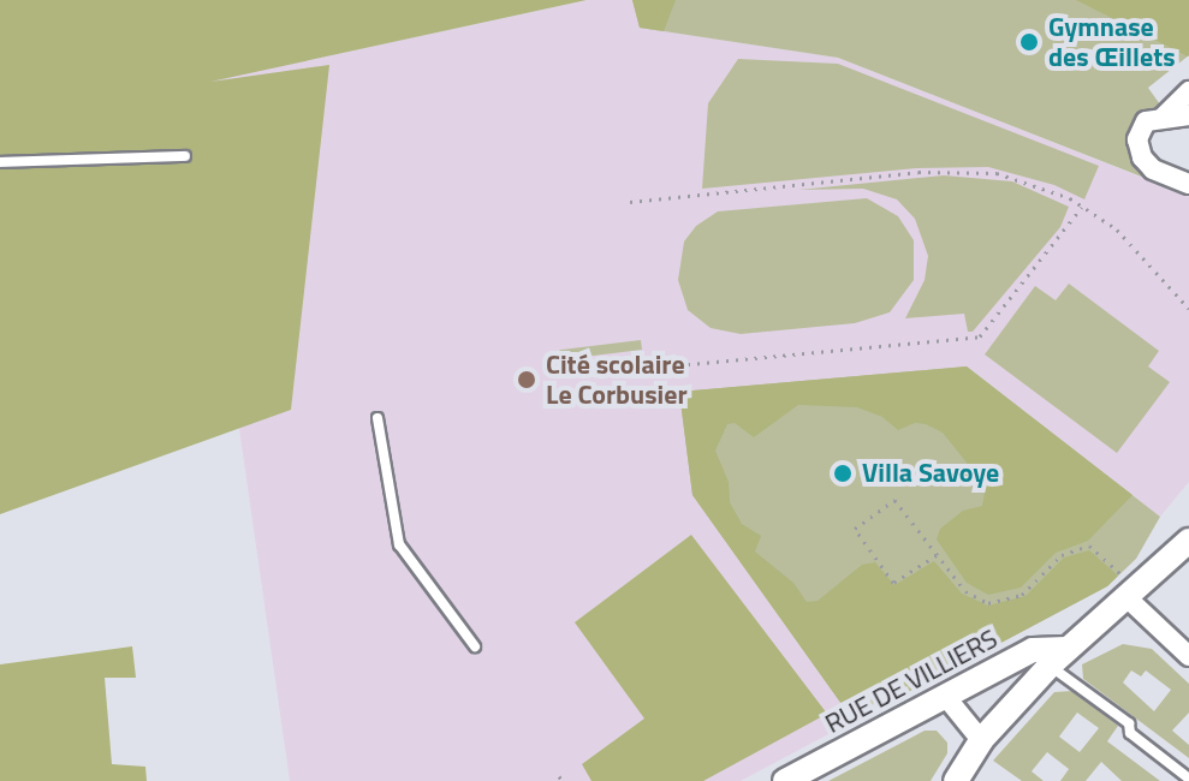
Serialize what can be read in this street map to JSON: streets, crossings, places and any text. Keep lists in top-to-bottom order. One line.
{"streets":{"street":["RUE DE VILLIERS"]},"places":["Gymnase des Œillets","Cité scolaire Le Corbusier","Villa Savoye"]}
